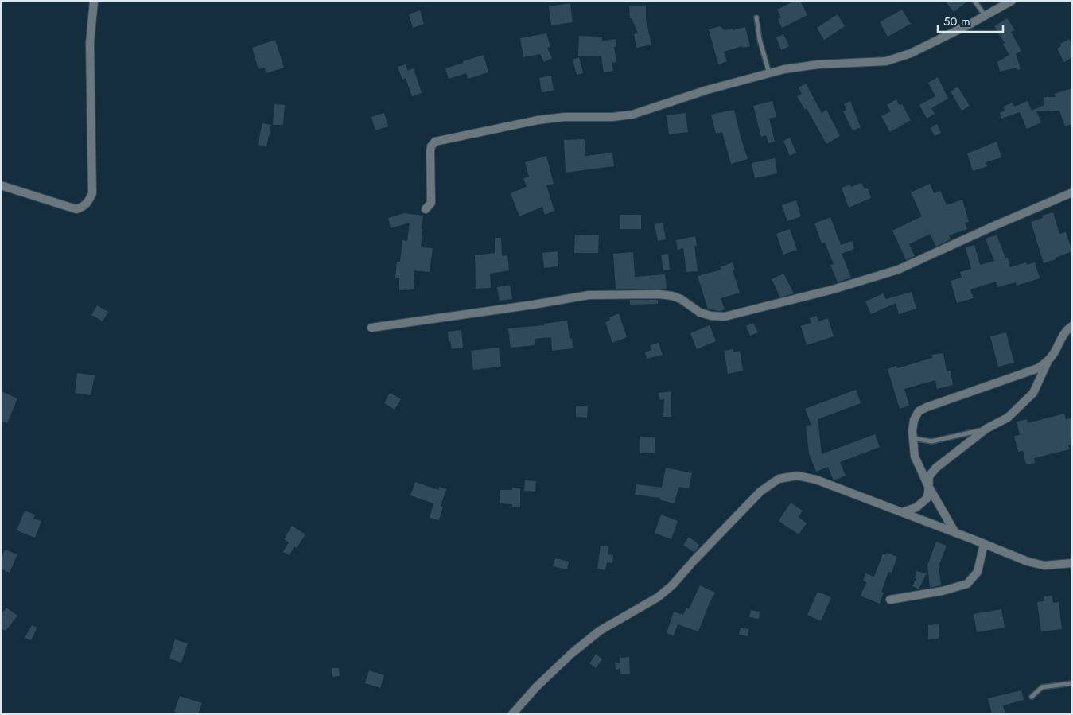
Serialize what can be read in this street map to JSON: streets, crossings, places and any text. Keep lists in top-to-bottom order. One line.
{"scale_bar":"50 m"}
